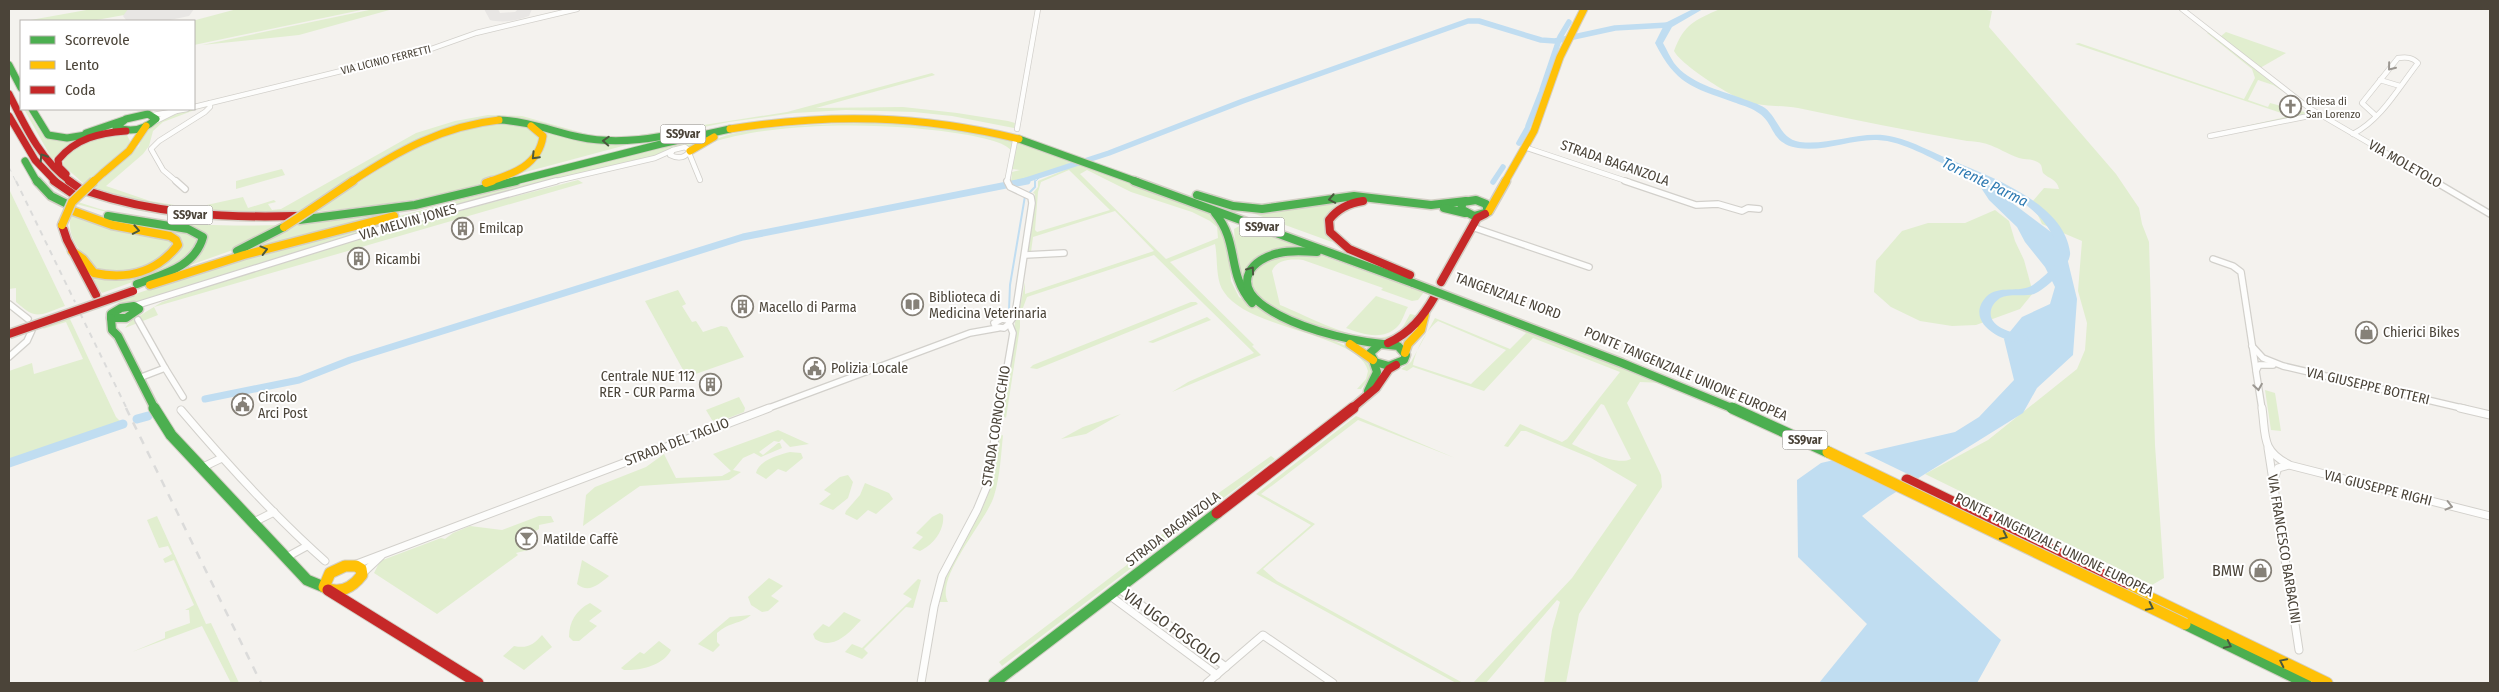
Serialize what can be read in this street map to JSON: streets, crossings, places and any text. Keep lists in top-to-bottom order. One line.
{"streets":{"main road":["SS9var","STRADA BAGANZOLA","TANGENZIALE NORD"],"street":["VIA LICINIO FERRETTI","VIA MOLETOLO","VIA MELVIN JONES","VIA GIUSEPPE BOTTERI","STRADA CORNOCCHIO","STRADA DEL TAGLIO","VIA GIUSEPPE RIGHI","VIA FRANCESCO BARBACINI","VIA UGO FOSCOLO"]},"crossings":[["SS9var","TANGENZIALE NORD"],["STRADA BAGANZOLA","VIA UGO FOSCOLO"],["VIA GIUSEPPE BOTTERI","VIA FRANCESCO BARBACINI"],["VIA GIUSEPPE RIGHI","VIA FRANCESCO BARBACINI"]],"one_way":["VIA GIUSEPPE RIGHI"],"water":["Torrente Parma"],"places":{"church":["Chiesa di San Lorenzo"],"building":["Emilcap","Ricambi","Macello di Parma","Centrale NUE 112 RER - CUR Parma"],"library":["Biblioteca di Medicina Veterinaria"],"shop":["Chierici Bikes","BMW"],"public building":["Polizia Locale","Circolo Arci Post"],"bar":["Matilde Caffè"]},"legend":["Scorrevole","Lento","Coda"]}
